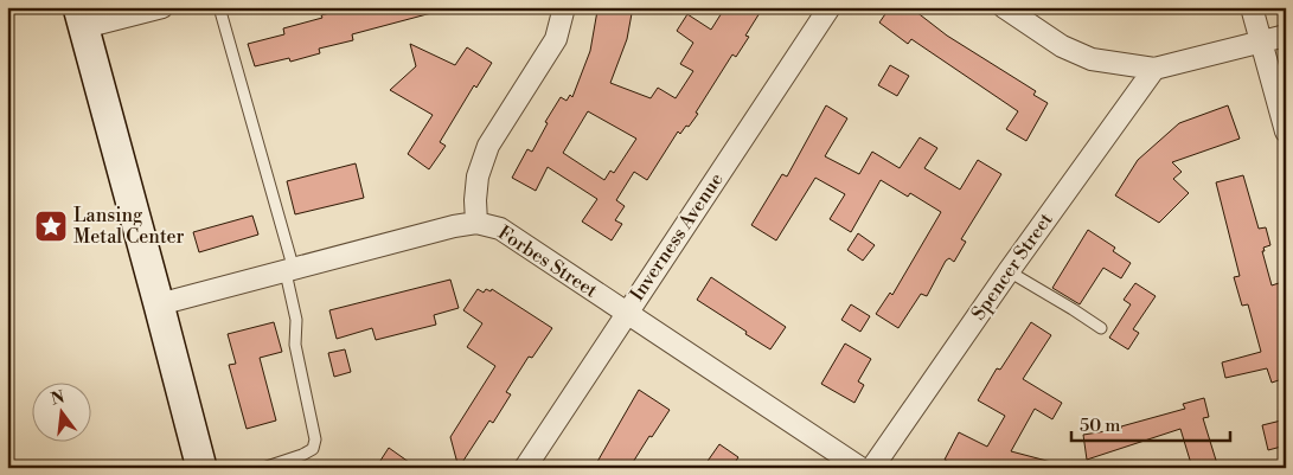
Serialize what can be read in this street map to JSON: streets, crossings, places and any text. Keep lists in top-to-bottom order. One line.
{"streets":{"street":["Inverness Avenue","Forbes Street","Spencer Street"]},"crossings":[["Inverness Avenue","Forbes Street"]],"places":{"place":["Lansing Metal Center"]},"scale_bar":"50 m","north":"top"}
